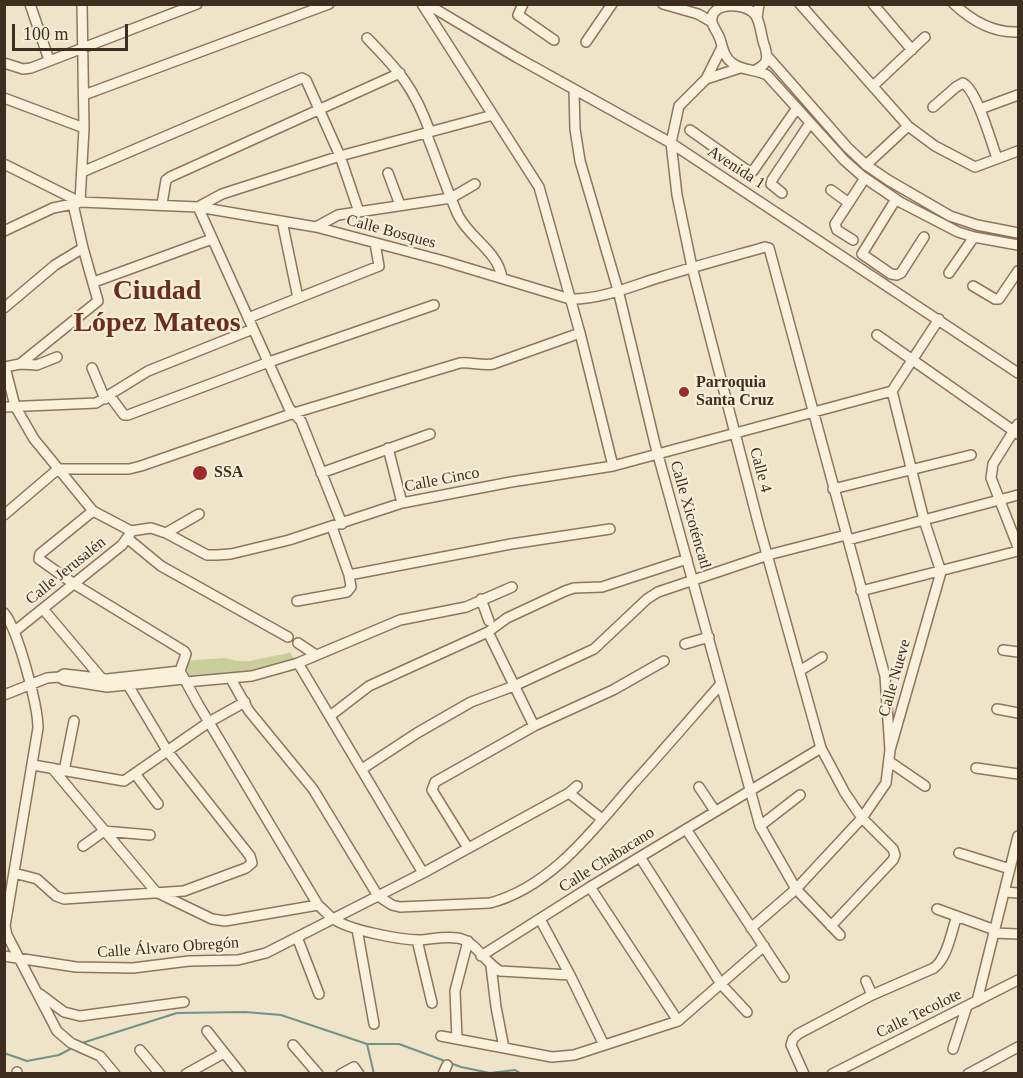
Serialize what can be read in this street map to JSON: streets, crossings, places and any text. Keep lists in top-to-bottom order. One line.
{"streets":{"street":["Avenida 1","Calle Bosques","Calle 4","Calle Cinco","Calle Xicoténcatl","Calle Jerusalén","Calle Nueve","Calle Chabacano","Calle Álvaro Obregón","Calle Tecolote"]},"crossings":[["Avenida 1","Calle 4"],["Avenida 1","Calle Xicoténcatl"],["Calle Bosques","Calle 4"],["Calle Bosques","Calle Cinco"],["Calle Bosques","Calle Xicoténcatl"],["Calle 4","Calle Cinco"],["Calle 4","Calle Xicoténcatl"],["Calle 4","Calle Nueve"],["Calle 4","Calle Chabacano"],["Calle Cinco","Calle Xicoténcatl"],["Calle Cinco","Calle Jerusalén"],["Calle Xicoténcatl","Calle Nueve"],["Calle Xicoténcatl","Calle Chabacano"]],"districts":["Ciudad López Mateos"],"places":["Parroquia Santa Cruz","SSA"],"scale_bar":"100 m"}
